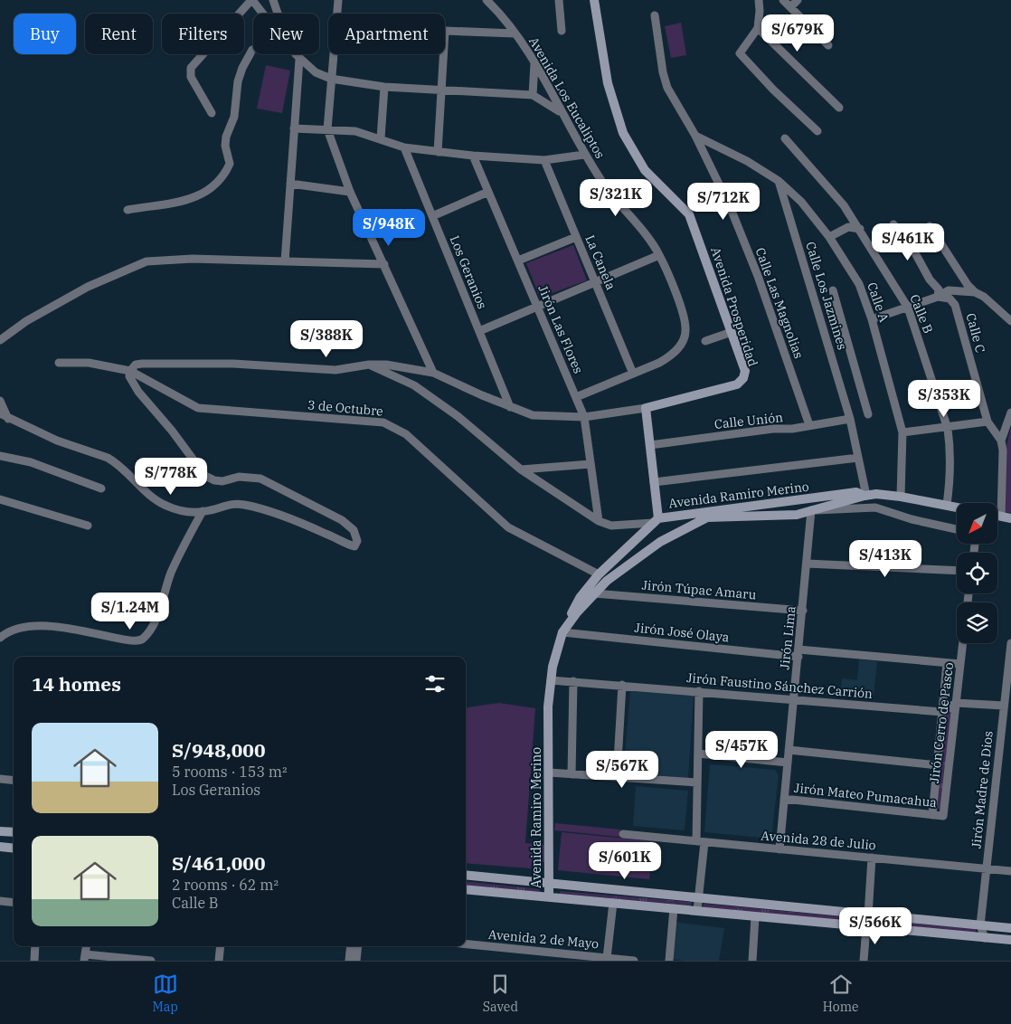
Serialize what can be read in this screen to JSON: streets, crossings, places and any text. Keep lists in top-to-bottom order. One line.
{"streets":{"street":["Avenida Los Eucaliptos","La Canela","Los Geranios","Calle Los Jazmines","Calle A","Calle Las Magnolias","Avenida Prosperidad","Calle B","Jirón Las Flores","Calle C","3 de Octubre","Calle Unión","Avenida Ramiro Merino","Jirón Túpac Amaru","Jirón José Olaya","Jirón Lima","Jirón Faustino Sánchez Carrión","Jirón Cerro de Pasco","Jirón Madre de Dios","Jirón Mateo Pumacahua","Avenida 28 de Julio","Avenida 2 de Mayo"]},"crossings":[["Avenida Los Eucaliptos","La Canela"],["Avenida Los Eucaliptos","Jirón Las Flores"],["Calle Los Jazmines","Calle A"],["Calle Los Jazmines","Calle Unión"],["Calle Los Jazmines","Avenida Ramiro Merino"],["Calle A","Calle Las Magnolias"],["Calle A","Avenida Ramiro Merino"],["Calle Las Magnolias","Calle Unión"],["Avenida Prosperidad","Jirón Las Flores"],["Calle B","Avenida Ramiro Merino"],["3 de Octubre","Avenida Ramiro Merino"],["Avenida Ramiro Merino","Jirón Túpac Amaru"],["Avenida Ramiro Merino","Jirón José Olaya"],["Avenida Ramiro Merino","Jirón Lima"],["Avenida Ramiro Merino","Jirón Faustino Sánchez Carrión"],["Jirón Túpac Amaru","Jirón Lima"],["Jirón José Olaya","Jirón Lima"],["Jirón José Olaya","Jirón Cerro de Pasco"],["Jirón Lima","Jirón Faustino Sánchez Carrión"],["Jirón Lima","Jirón Mateo Pumacahua"],["Jirón Lima","Avenida 28 de Julio"],["Jirón Faustino Sánchez Carrión","Jirón Cerro de Pasco"],["Jirón Cerro de Pasco","Jirón Mateo Pumacahua"],["Jirón Madre de Dios","Avenida 28 de Julio"]],"north":"bottom left","page":{"chip":["Buy","Rent","Filters","New","Apartment"],"price":["S/679K","S/321K","S/712K","S/948K","S/461K","S/388K","S/353K","S/778K","S/413K","S/1.24M","S/457K","S/567K","S/601K","S/566K"],"heading":"14 homes","list":[{"name":"S/948,000","note":"5 rooms · 153 m² · Los Geranios"},{"name":"S/461,000","note":"2 rooms · 62 m² · Calle B"}],"tabs":["Map","Saved","Home"]}}
